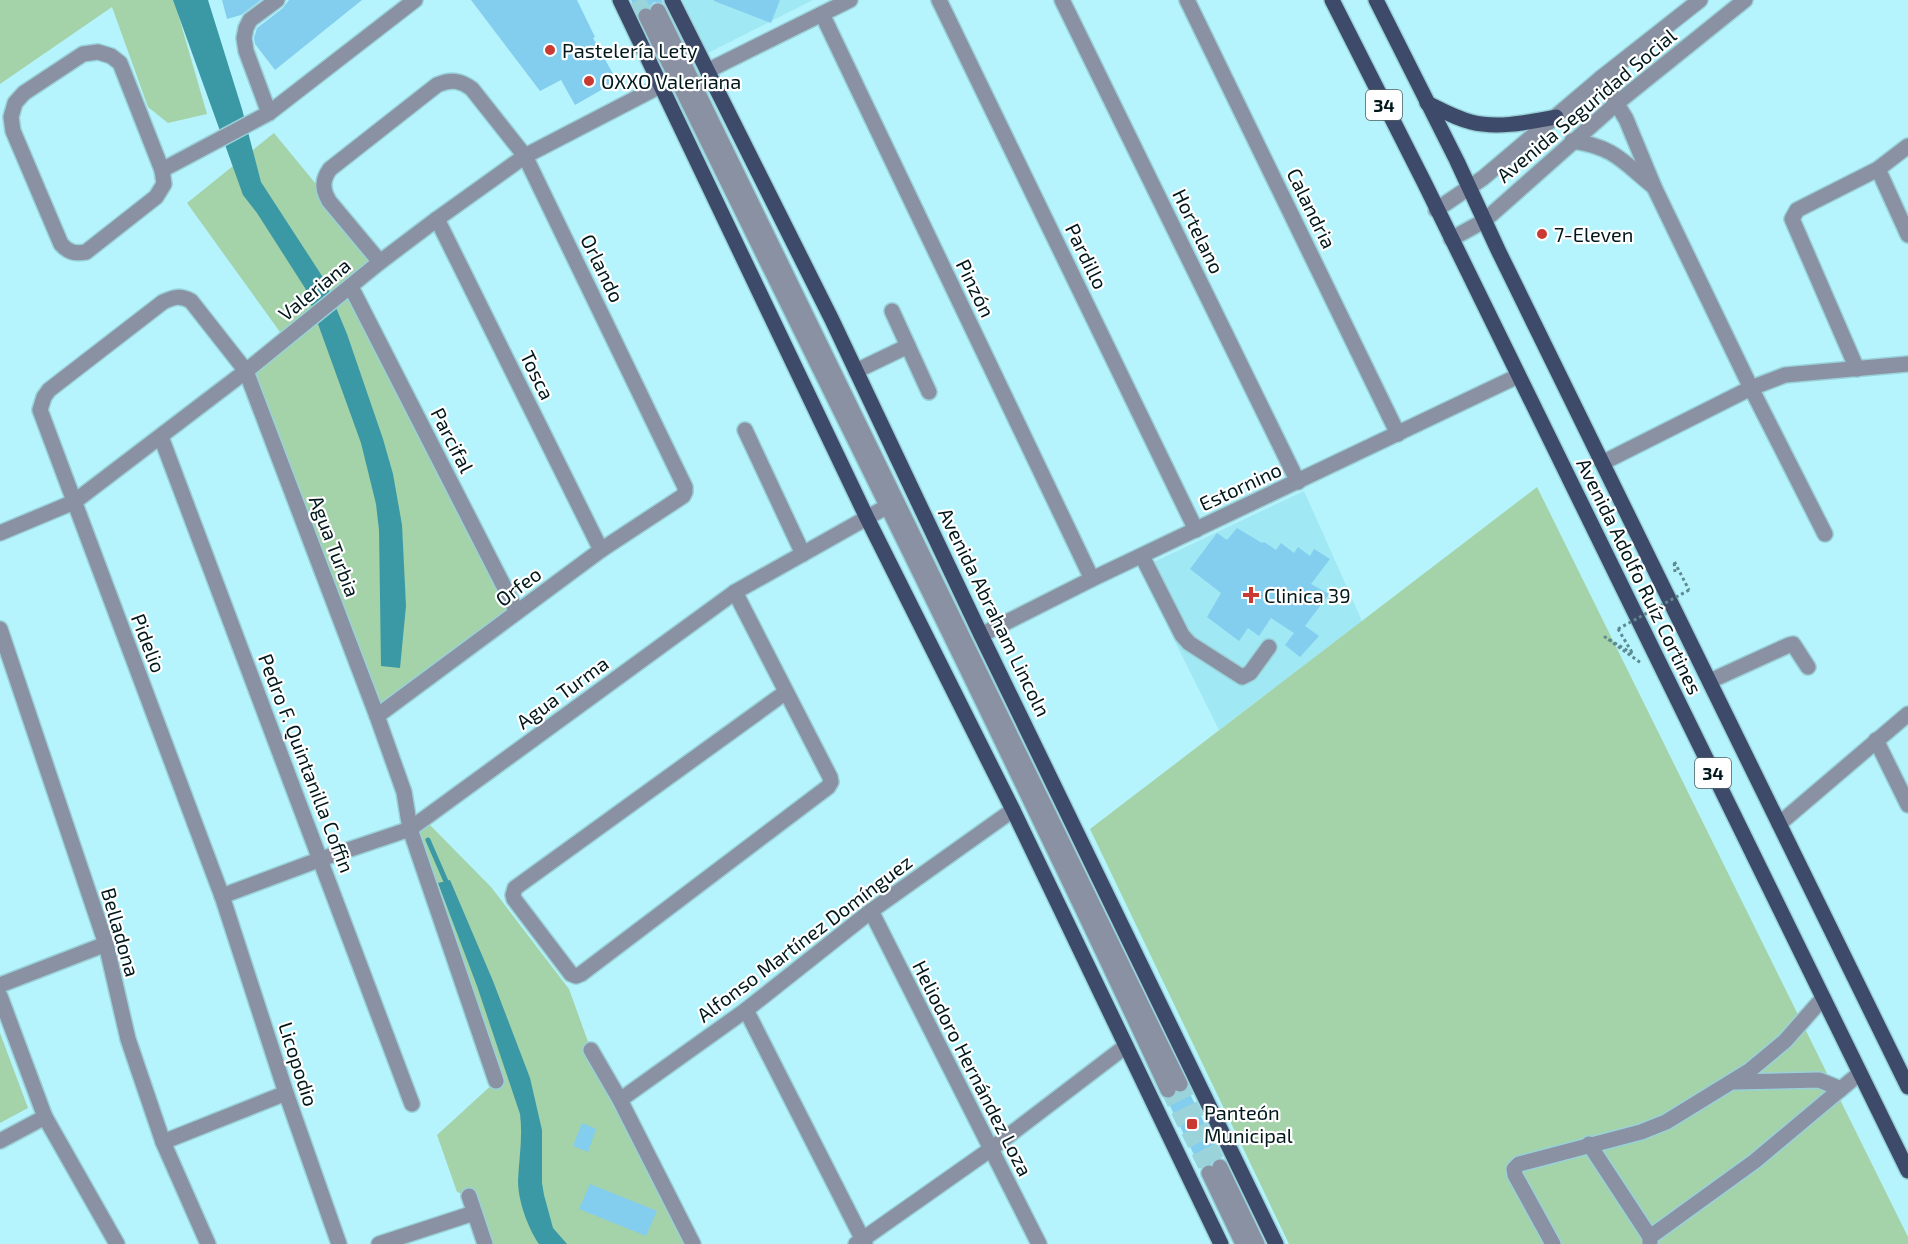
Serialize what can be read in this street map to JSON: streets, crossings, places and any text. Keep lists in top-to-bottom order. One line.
{"streets":{"main road":["34","Avenida Adolfo Ruíz Cortines","Avenida Abraham Lincoln"],"street":["Avenida Seguridad Social","Calandria","Hortelano","Pardillo","Orlando","Pinzón","Valeriana","Tosca","Parcifal","Estornino","Agua Turbia","Orfeo","Pidelio","Agua Turma","Pedro F. Quintanilla Coffin","Belladona","Alfonso Martínez Domínguez","Licopodio","Heliodoro Hernández Loza"]},"crossings":[["Avenida Seguridad Social","Avenida Adolfo Ruíz Cortines"],["Calandria","Estornino"],["Hortelano","Estornino"],["Pardillo","Estornino"],["Orlando","Valeriana"],["Orlando","Orfeo"],["Pinzón","Estornino"],["Valeriana","Tosca"],["Valeriana","Parcifal"],["Valeriana","Agua Turbia"],["Valeriana","Pidelio"],["Valeriana","Pedro F. Quintanilla Coffin"],["Tosca","Orfeo"],["Parcifal","Orfeo"],["Estornino","Avenida Adolfo Ruíz Cortines"],["Estornino","Avenida Abraham Lincoln"],["Agua Turbia","Orfeo"],["Agua Turbia","Pidelio"],["Agua Turbia","Agua Turma"],["Avenida Abraham Lincoln","Agua Turma"],["Pidelio","Agua Turma"],["Pidelio","Licopodio"],["Agua Turma","Pedro F. Quintanilla Coffin"],["Agua Turma","Licopodio"],["Alfonso Martínez Domínguez","Heliodoro Hernández Loza"]],"places":{"other":["Pastelería Lety","OXXO Valeriana","7-Eleven"],"health":["Clinica 39"],"transit":["Panteón Municipal"]}}
